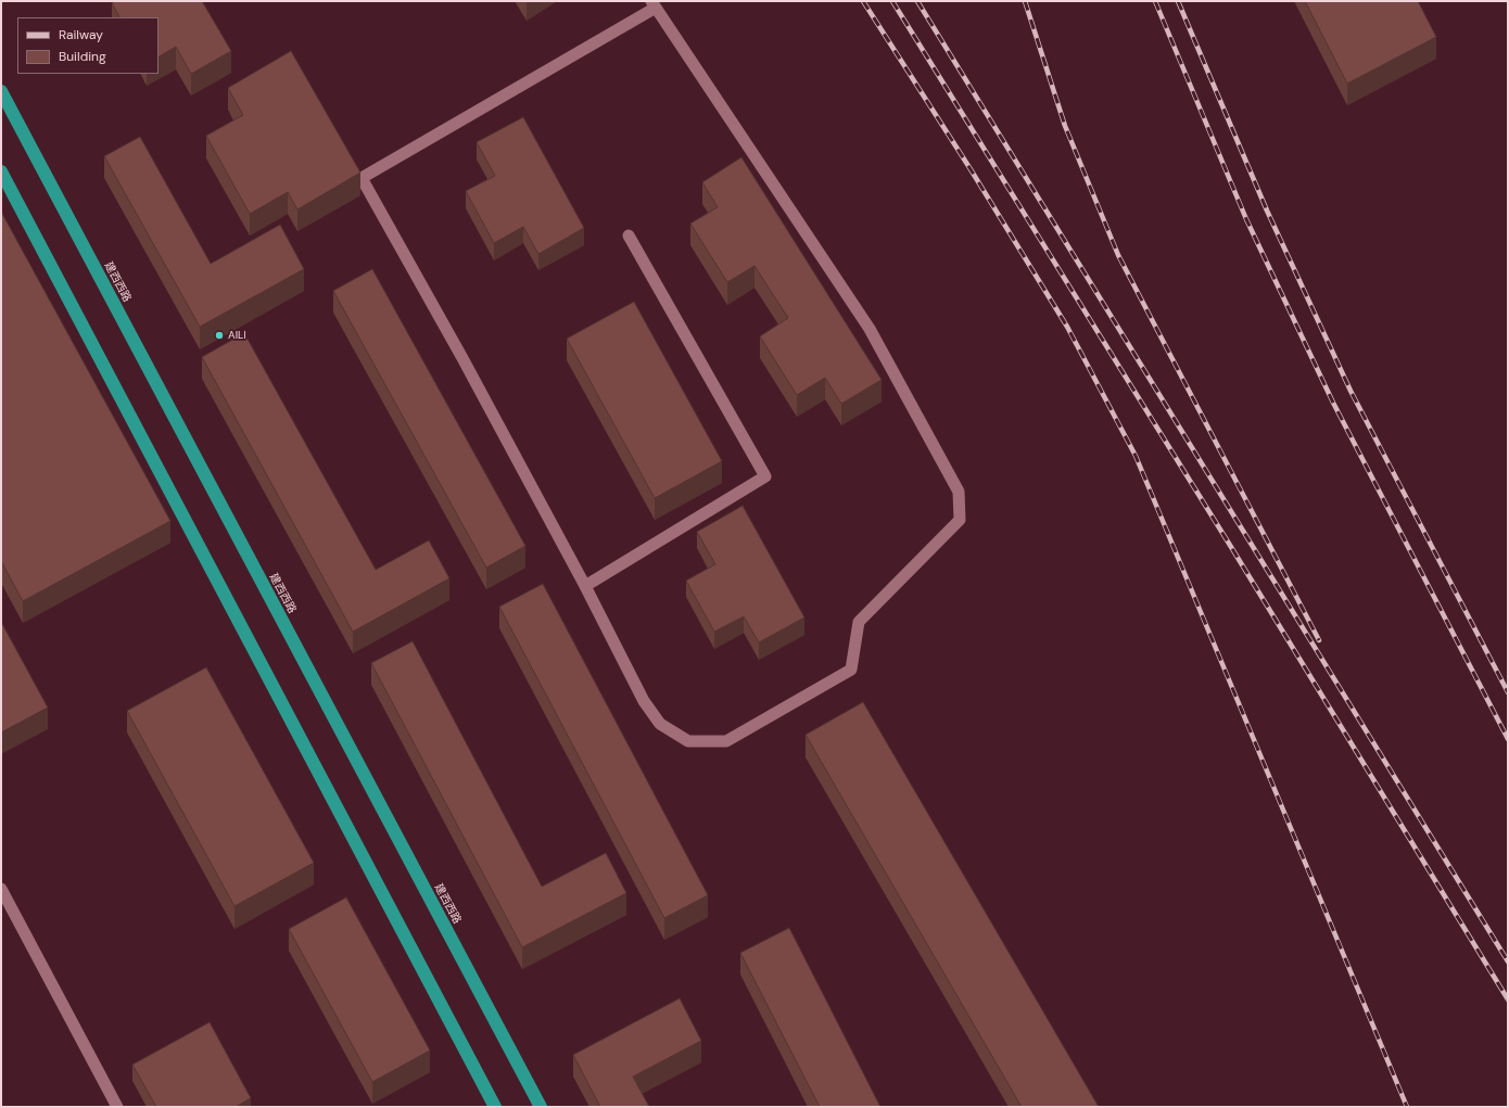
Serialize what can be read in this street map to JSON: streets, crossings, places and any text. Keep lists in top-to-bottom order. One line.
{"streets":{"highway":["建西西路"]},"places":["AILI"],"legend":["Railway","Building"]}
